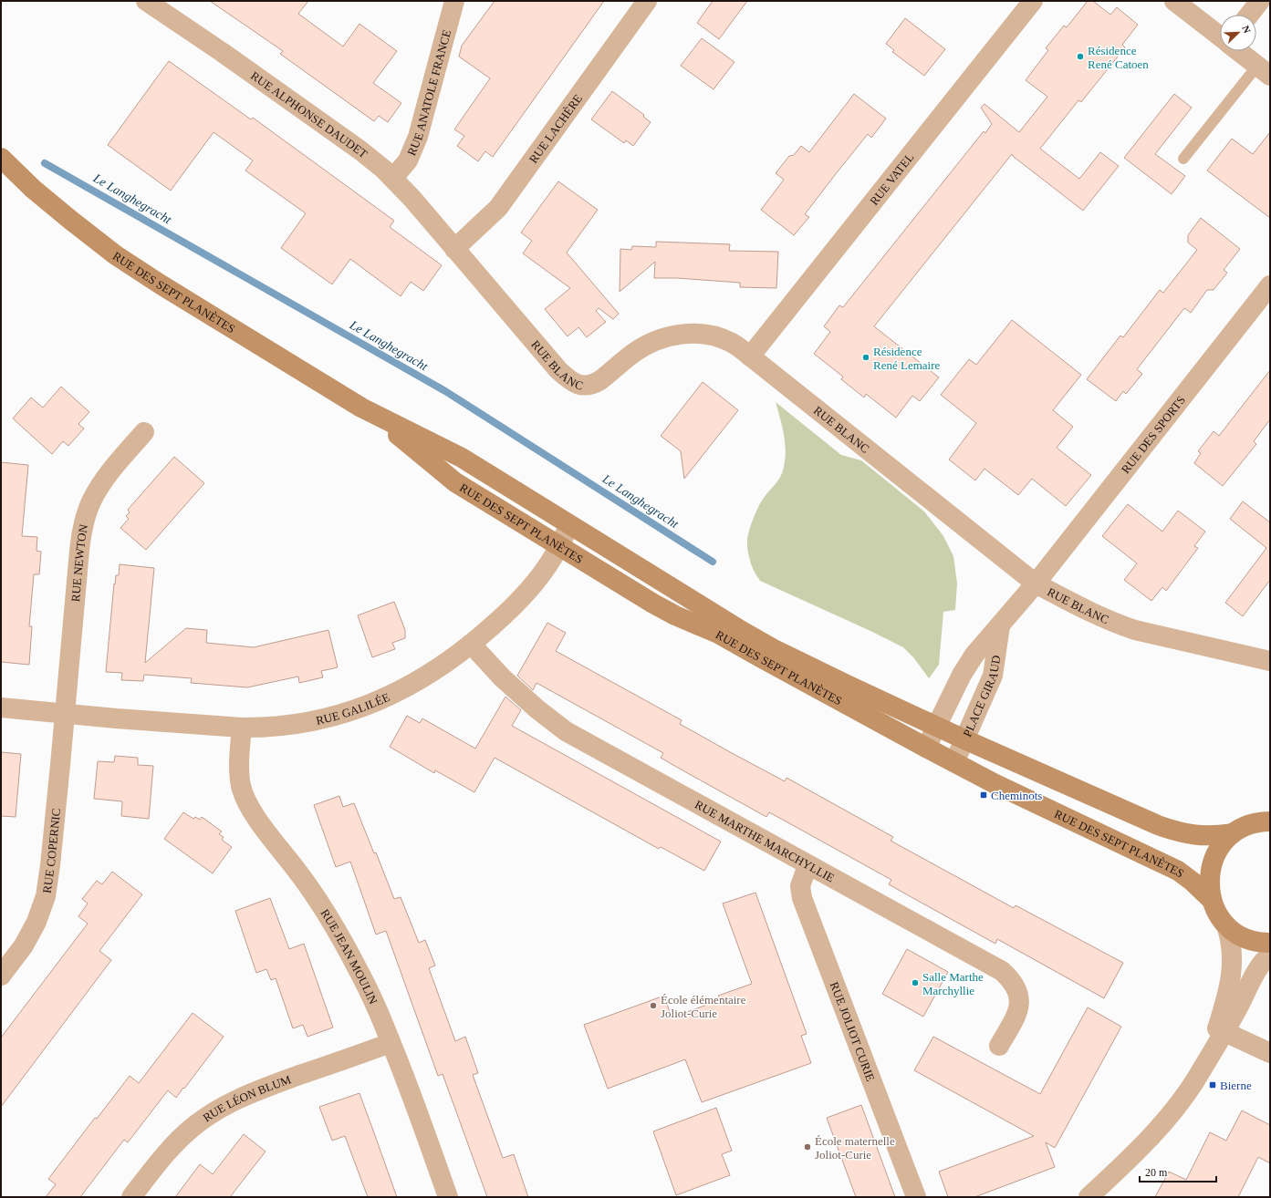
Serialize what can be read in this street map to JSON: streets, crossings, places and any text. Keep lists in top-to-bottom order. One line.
{"streets":{"street":["RUE ANATOLE FRANCE","RUE ALPHONSE DAUDET","RUE LACHÈRE","RUE VATEL","RUE DES SEPT PLANÈTES","RUE BLANC","RUE DES SPORTS","RUE NEWTON","PLACE GIRAUD","RUE GALILÉE","RUE MARTHE MARCHYLLIE","RUE COPERNIC","RUE JEAN MOULIN","RUE JOLIOT CURIE","RUE LÉON BLUM"]},"crossings":[["RUE ANATOLE FRANCE","RUE ALPHONSE DAUDET"],["RUE ALPHONSE DAUDET","RUE LACHÈRE"],["RUE ALPHONSE DAUDET","RUE BLANC"],["RUE LACHÈRE","RUE BLANC"],["RUE VATEL","RUE BLANC"],["RUE DES SEPT PLANÈTES","PLACE GIRAUD"],["RUE DES SEPT PLANÈTES","RUE GALILÉE"],["RUE BLANC","RUE DES SPORTS"],["RUE BLANC","PLACE GIRAUD"],["RUE DES SPORTS","PLACE GIRAUD"],["RUE NEWTON","RUE GALILÉE"],["RUE NEWTON","RUE COPERNIC"],["RUE GALILÉE","RUE MARTHE MARCHYLLIE"],["RUE GALILÉE","RUE COPERNIC"],["RUE GALILÉE","RUE JEAN MOULIN"],["RUE MARTHE MARCHYLLIE","RUE JOLIOT CURIE"],["RUE JEAN MOULIN","RUE LÉON BLUM"]],"water":["Le Langhegracht"],"places":{"other":["Résidence René Catoen","Résidence René Lemaire","Salle Marthe Marchyllie","École élémentaire Joliot-Curie","École maternelle Joliot-Curie"],"transit":["Cheminots","Bierne"]},"scale_bar":"20 m","north":"top right"}
